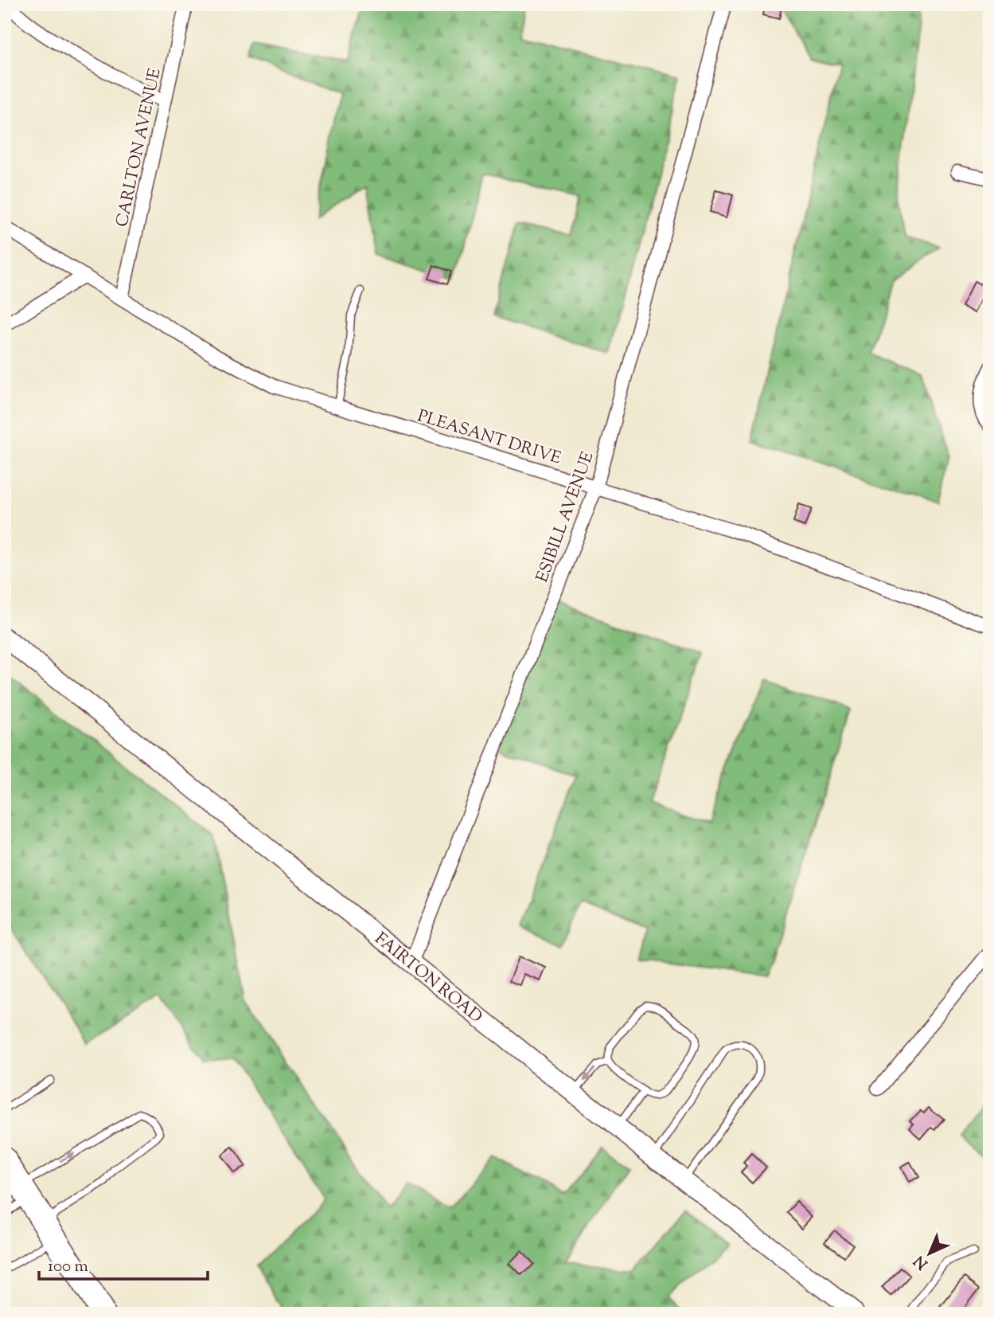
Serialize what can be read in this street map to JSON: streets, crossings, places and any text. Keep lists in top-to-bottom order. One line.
{"streets":{"main road":["FAIRTON ROAD"],"street":["CARLTON AVENUE","PLEASANT DRIVE","ESIBILL AVENUE"]},"crossings":[["CARLTON AVENUE","PLEASANT DRIVE"],["PLEASANT DRIVE","ESIBILL AVENUE"],["ESIBILL AVENUE","FAIRTON ROAD"]],"scale_bar":"100 m","north":"bottom left"}
